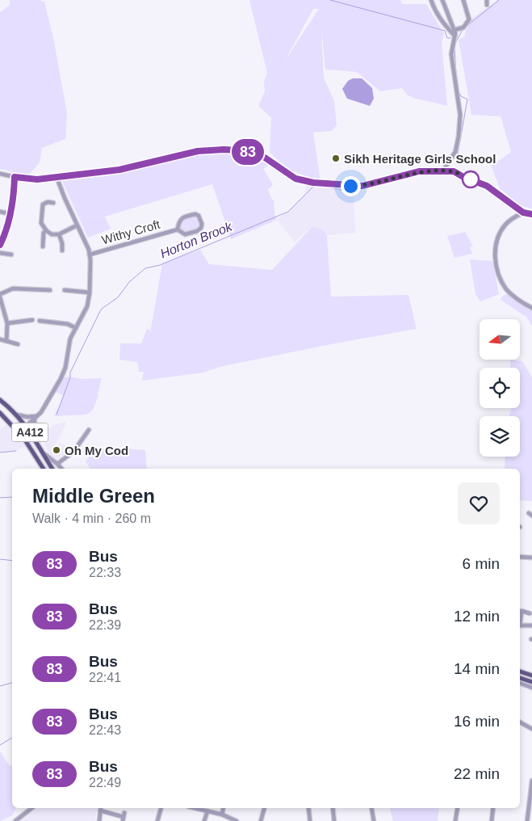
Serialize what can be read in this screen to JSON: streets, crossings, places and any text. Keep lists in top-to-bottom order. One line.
{"streets":{"main road":["A412"],"street":["Withy Croft"]},"water":["Horton Brook"],"places":["Sikh Heritage Girls School","Oh My Cod"],"lines":["bus line 83"],"north":"left","page":{"on_map":"83","heading":["Middle Green","Walk · 4 min · 260 m"],"list":[{"mark":"83","name":"Bus","note":"22:33","value":"6 min"},{"mark":"83","name":"Bus","note":"22:39","value":"12 min"},{"mark":"83","name":"Bus","note":"22:41","value":"14 min"},{"mark":"83","name":"Bus","note":"22:43","value":"16 min"},{"mark":"83","name":"Bus","note":"22:49","value":"22 min"}]}}
